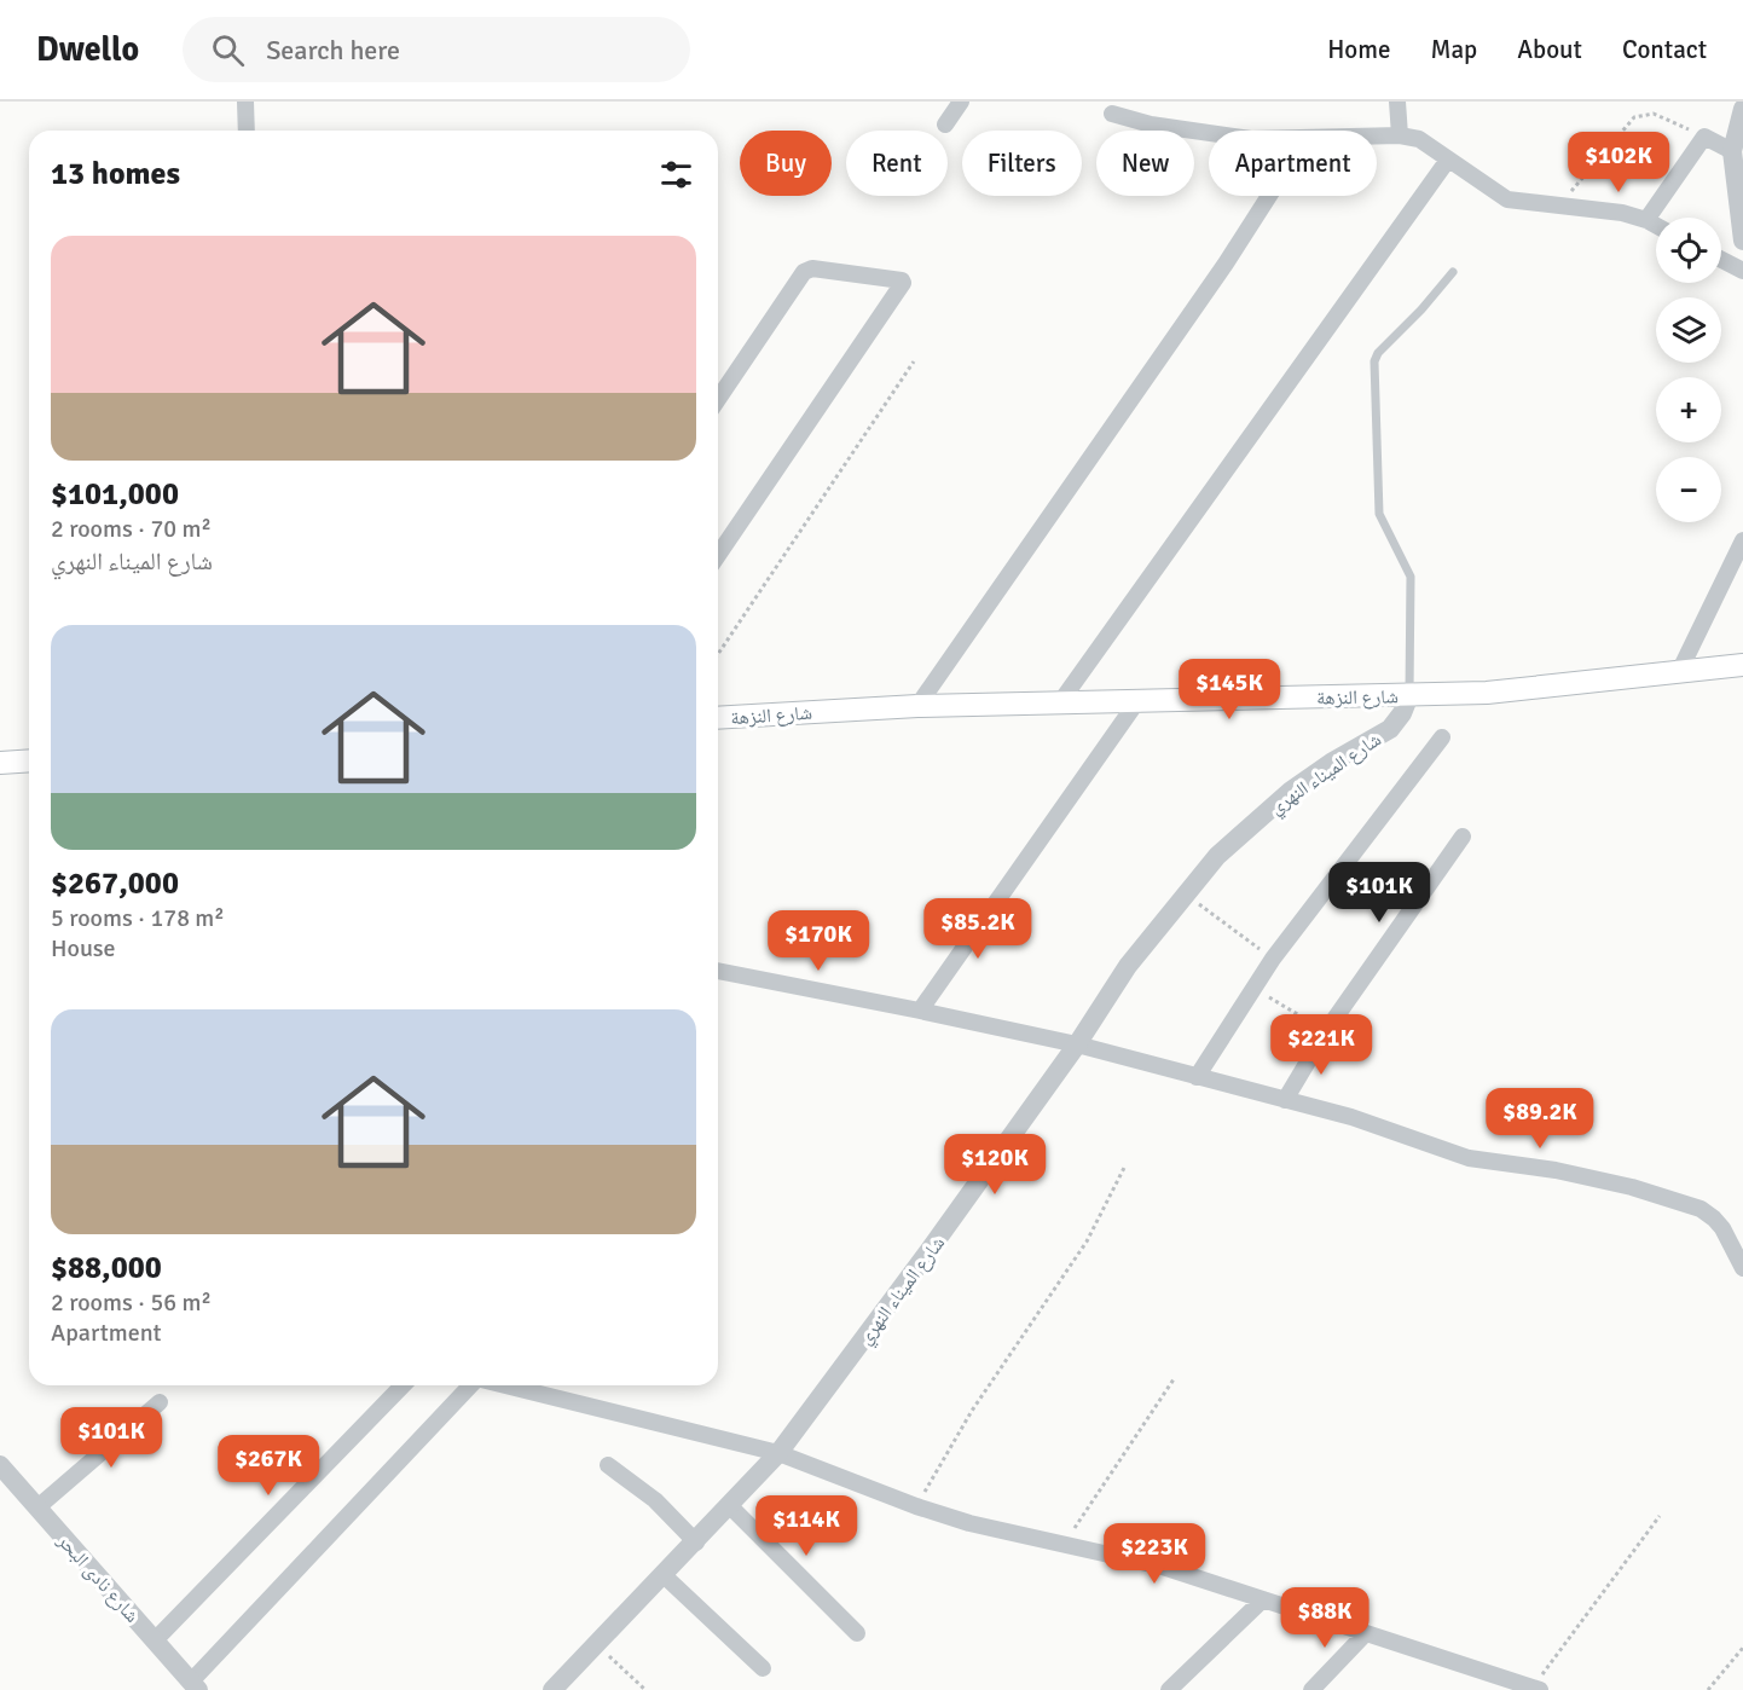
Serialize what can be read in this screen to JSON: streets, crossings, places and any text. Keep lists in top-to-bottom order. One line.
{"streets":{"main road":["شارع النزهة"],"street":["شارع الميناء النهري","شارع نادى البحر"]},"crossings":[["شارع النزهة","شارع الميناء النهري"]],"page":{"header":"Dwello","search":"Search here","nav":["Home","Map","About","Contact"],"chip":["Buy","Rent","Filters","New","Apartment"],"heading":"13 homes","price":["$102K","$145K","$101K","$85.2K","$170K","$221K","$89.2K","$120K","$101K","$267K","$114K","$223K","$88K"],"map_buttons":["+","−"],"list":[{"name":"$101,000","note":"2 rooms · 70 m² · شارع الميناء النهري"},{"name":"$267,000","note":"5 rooms · 178 m² · House"},{"name":"$88,000","note":"2 rooms · 56 m² · Apartment"}]}}
